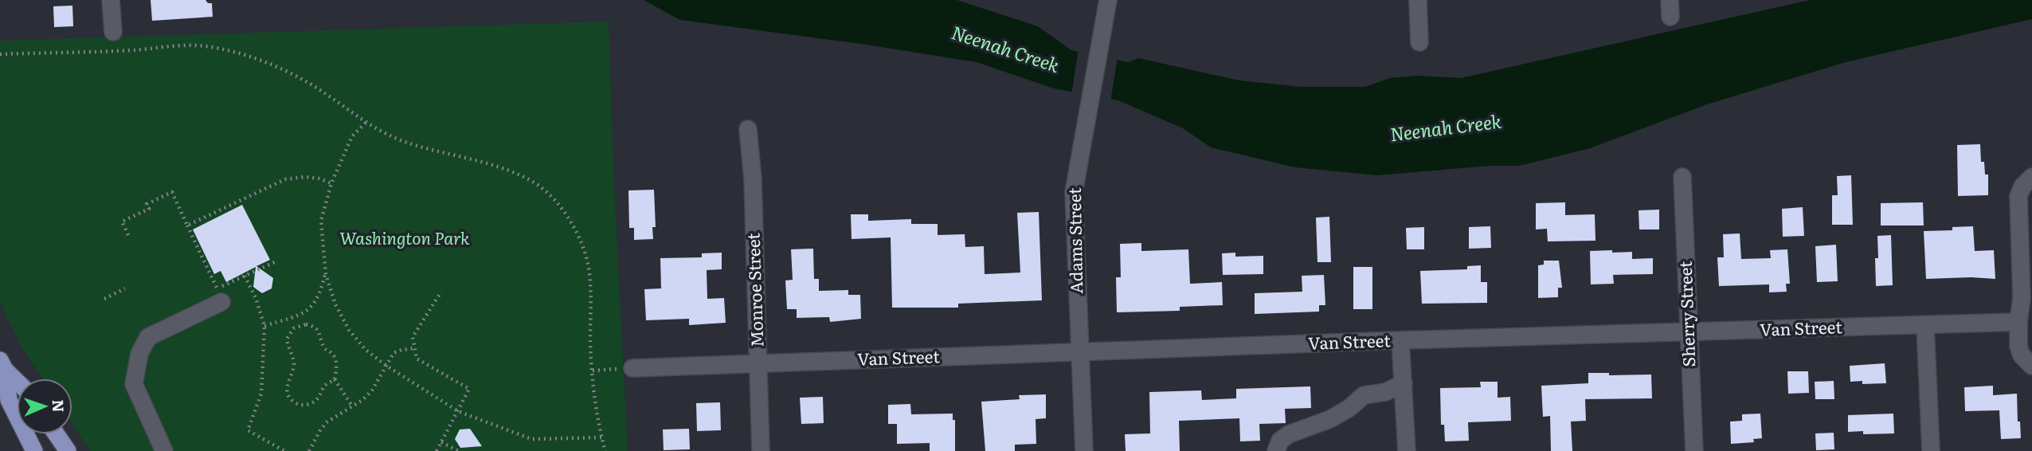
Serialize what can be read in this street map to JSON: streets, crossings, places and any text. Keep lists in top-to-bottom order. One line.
{"streets":{"street":["Adams Street","Monroe Street","Sherry Street","Van Street"]},"crossings":[["Adams Street","Van Street"],["Monroe Street","Van Street"],["Sherry Street","Van Street"]],"water":["Neenah Creek"],"parks":["Washington Park"],"north":"right"}
